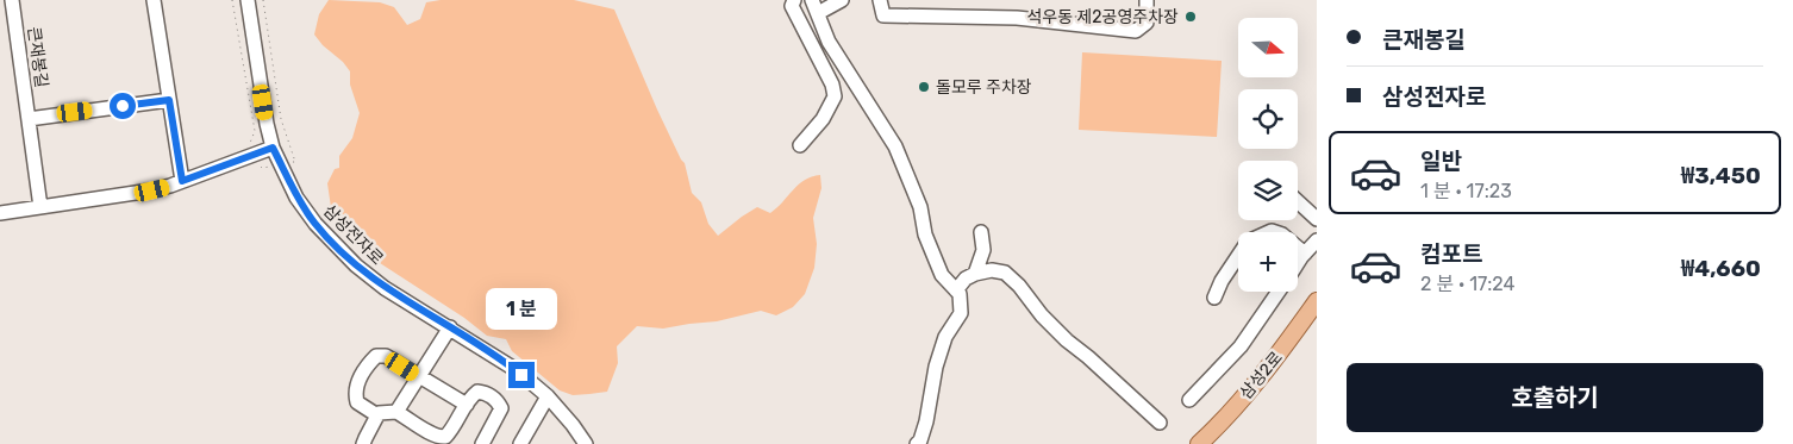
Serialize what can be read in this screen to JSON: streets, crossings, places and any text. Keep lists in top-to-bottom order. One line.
{"streets":{"main road":["삼성2로"],"street":["큰재봉길","삼성전자로"]},"places":["석우동 제2공영주차장","돌모루 주차장"],"north":"right","page":{"banner":["큰재봉길","삼성전자로"],"map_buttons":"+","list":[{"name":"일반","note":"1 분 · 17:23","value":"₩3,450"},{"name":"컴포트","note":"2 분 · 17:24","value":"₩4,660"}],"bubble":"1 분","buttons":"호출하기"}}
